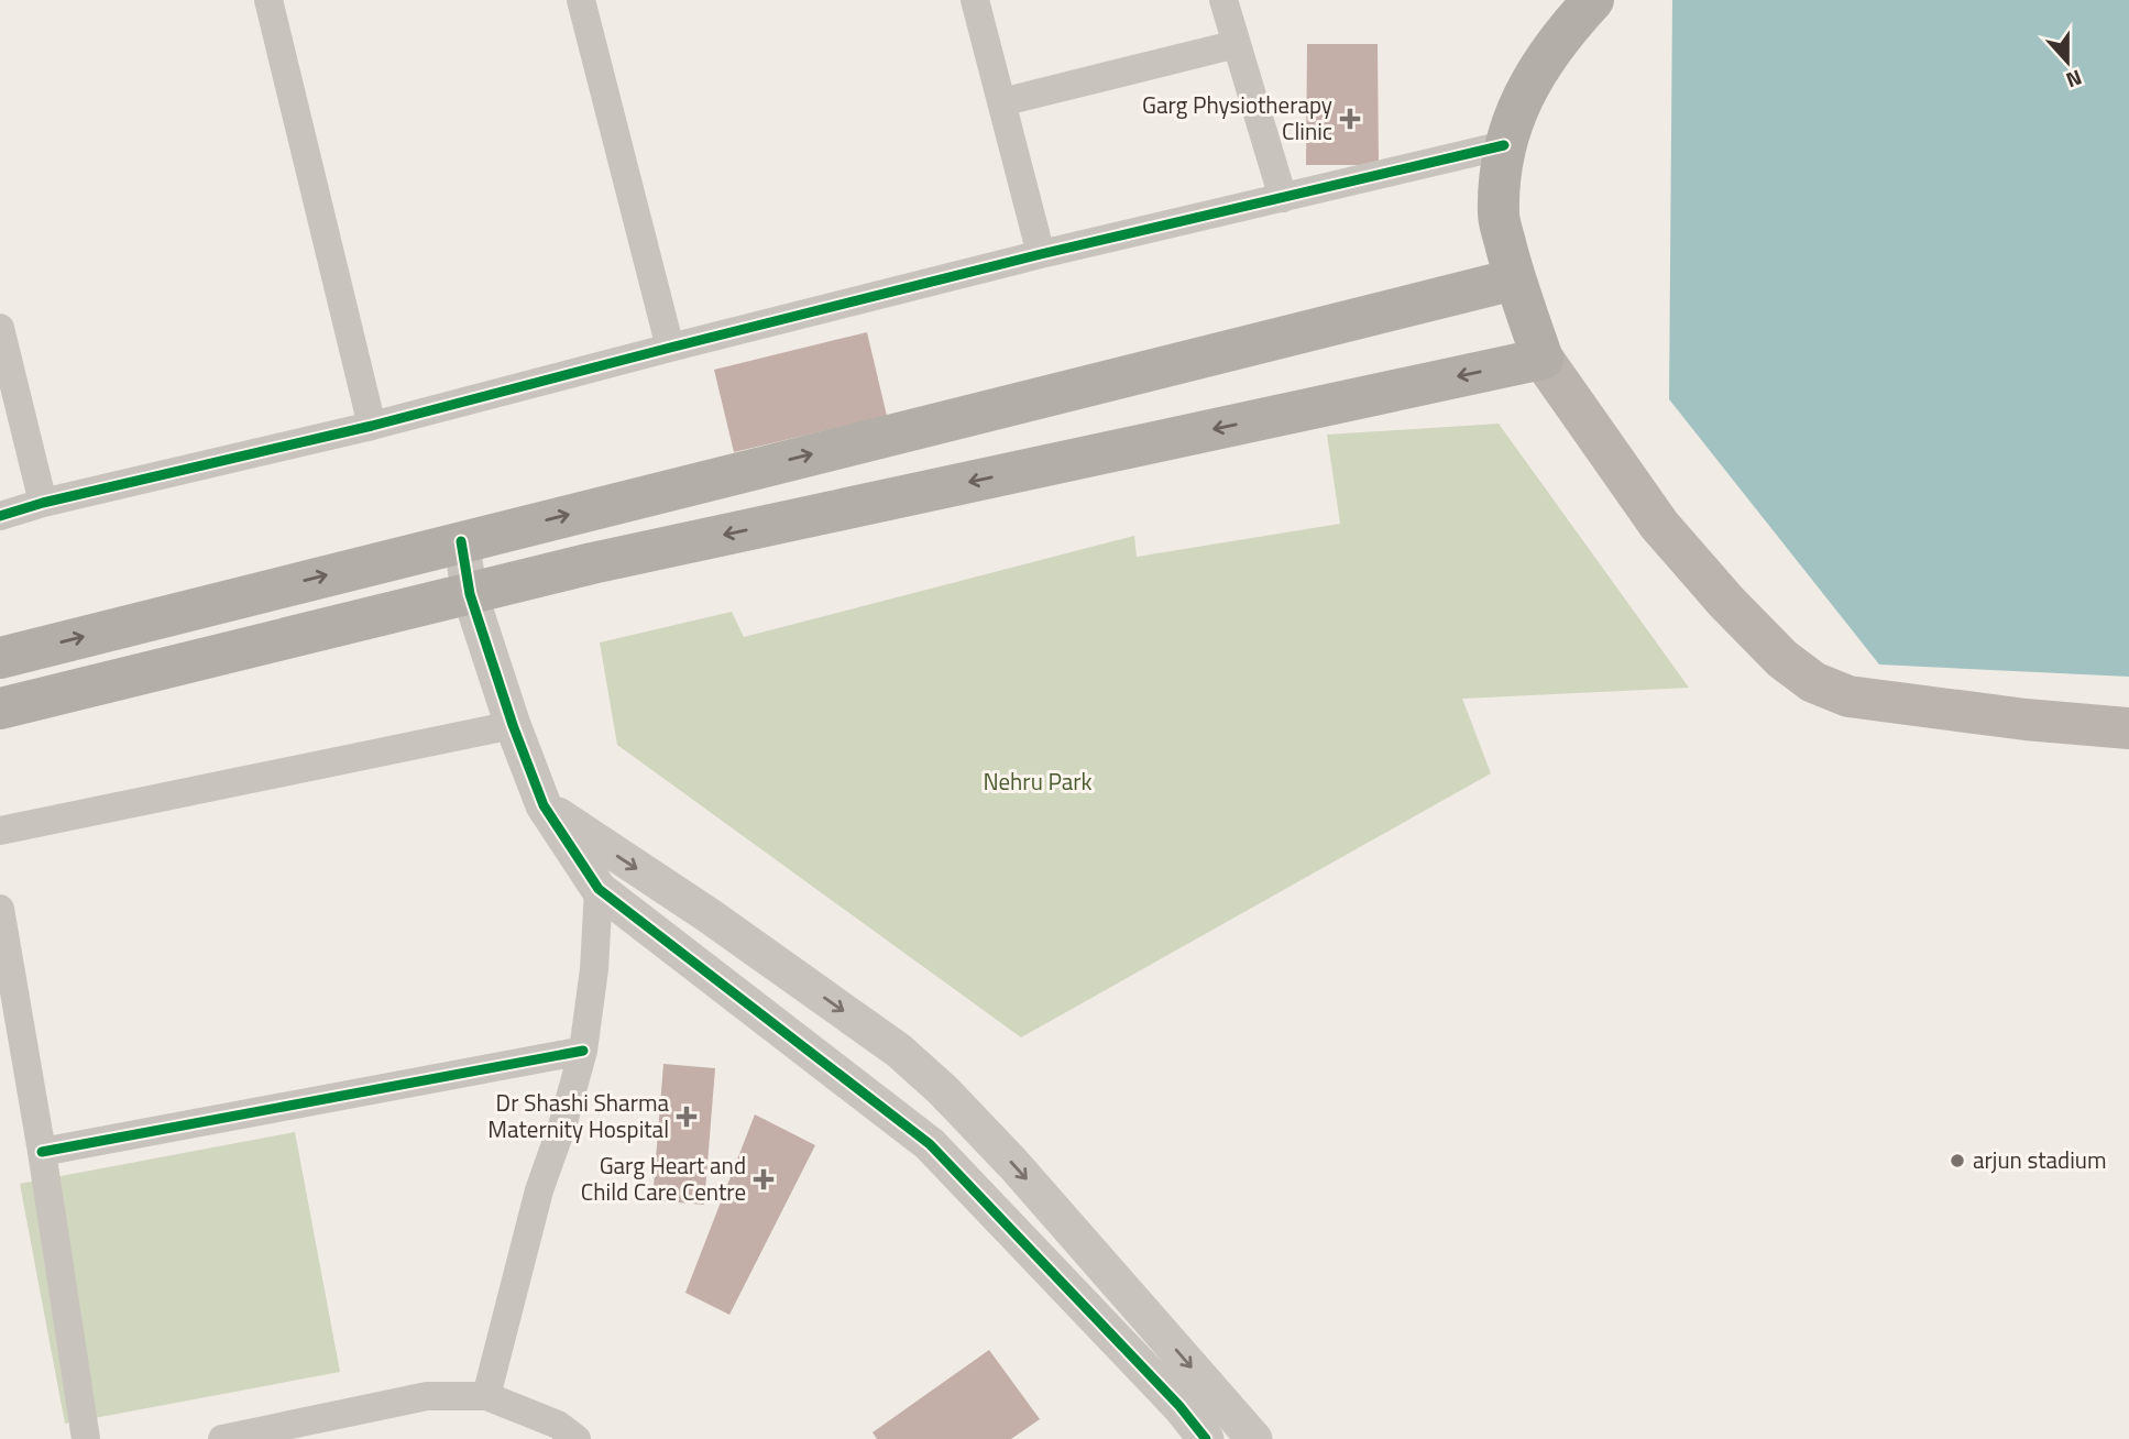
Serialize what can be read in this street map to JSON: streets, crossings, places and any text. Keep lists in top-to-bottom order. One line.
{"parks":["Nehru Park"],"places":{"health":["Garg Physiotherapy Clinic","Dr Shashi Sharma Maternity Hospital","Garg Heart and Child Care Centre"],"other":["arjun stadium"]},"north":"bottom"}
